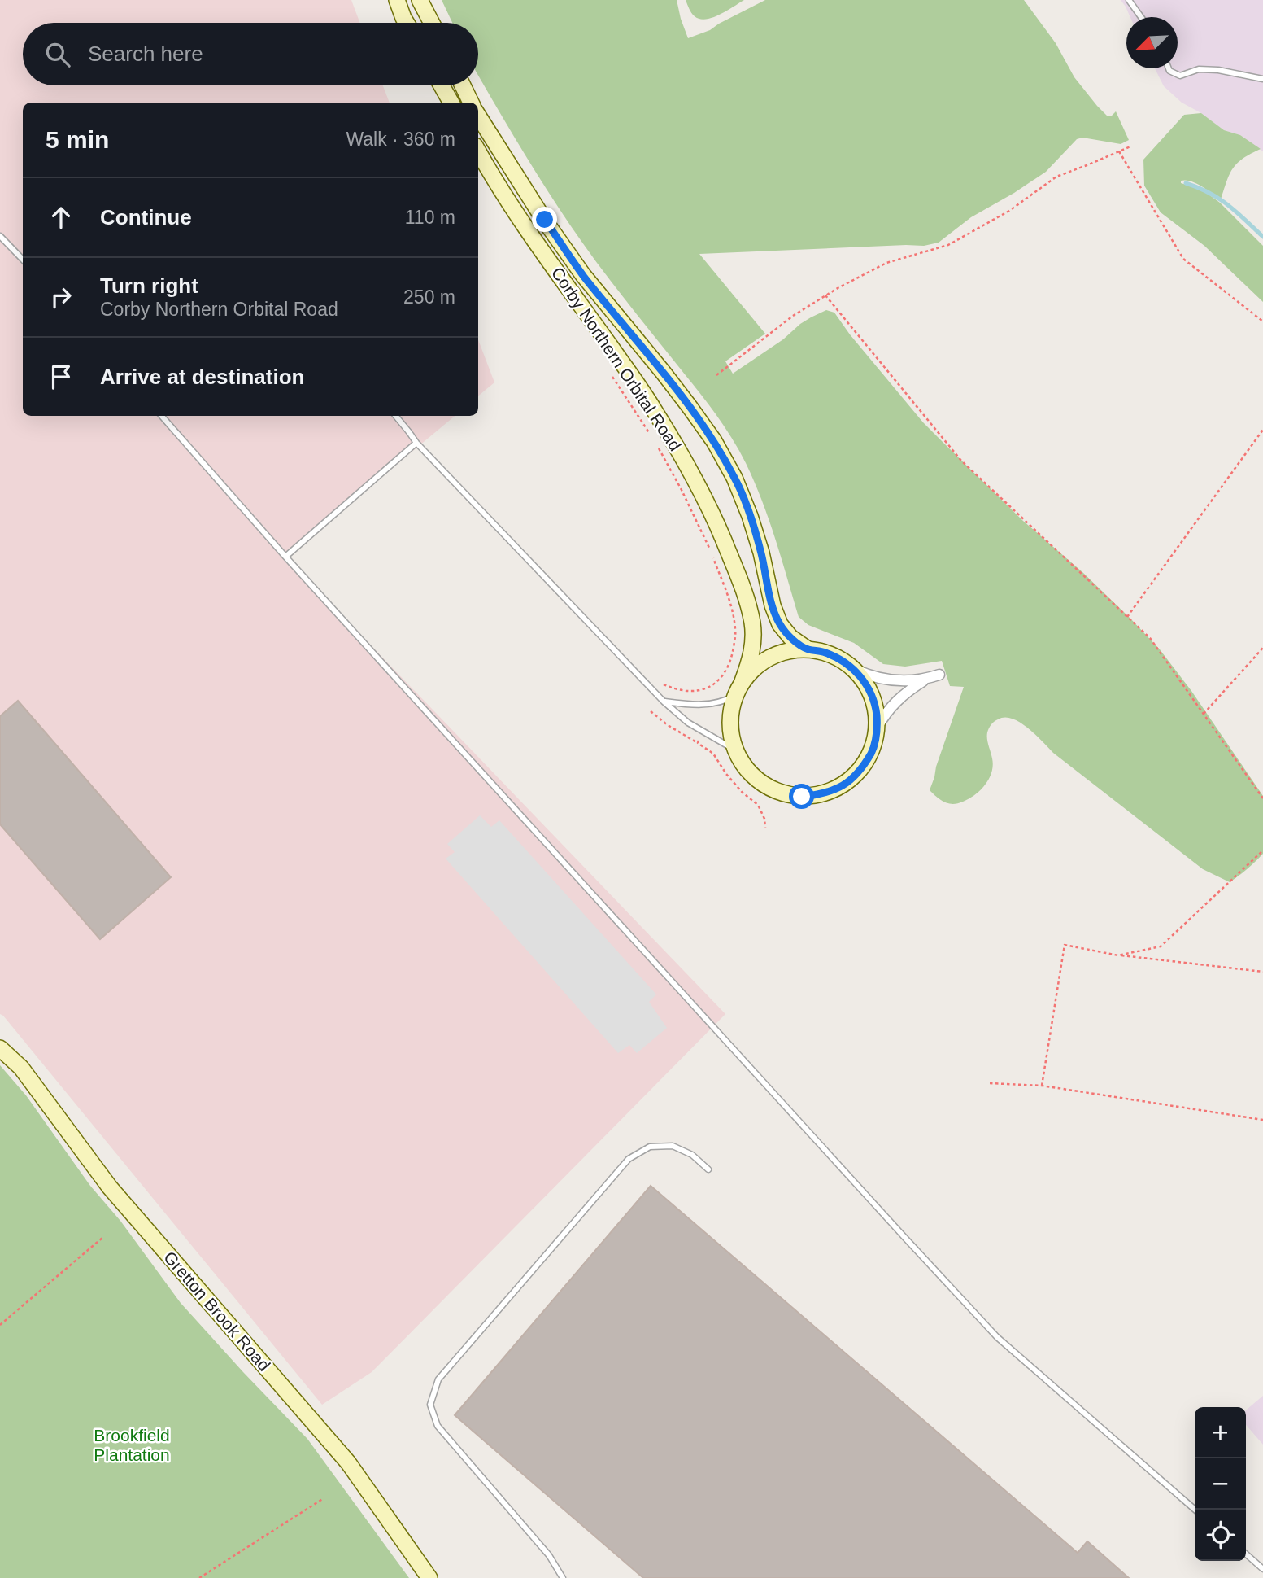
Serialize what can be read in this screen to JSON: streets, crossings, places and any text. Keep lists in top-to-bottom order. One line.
{"streets":{"street":["Corby Northern Orbital Road","Gretton Brook Road"]},"parks":["Brookfield Plantation"],"north":"bottom left","page":{"search":"Search here","heading":["5 min","Walk · 360 m"],"list":[["Continue","110 m"],["Turn right","Corby Northern Orbital Road","250 m"],"Arrive at destination"],"map_buttons":["+","−"]}}
